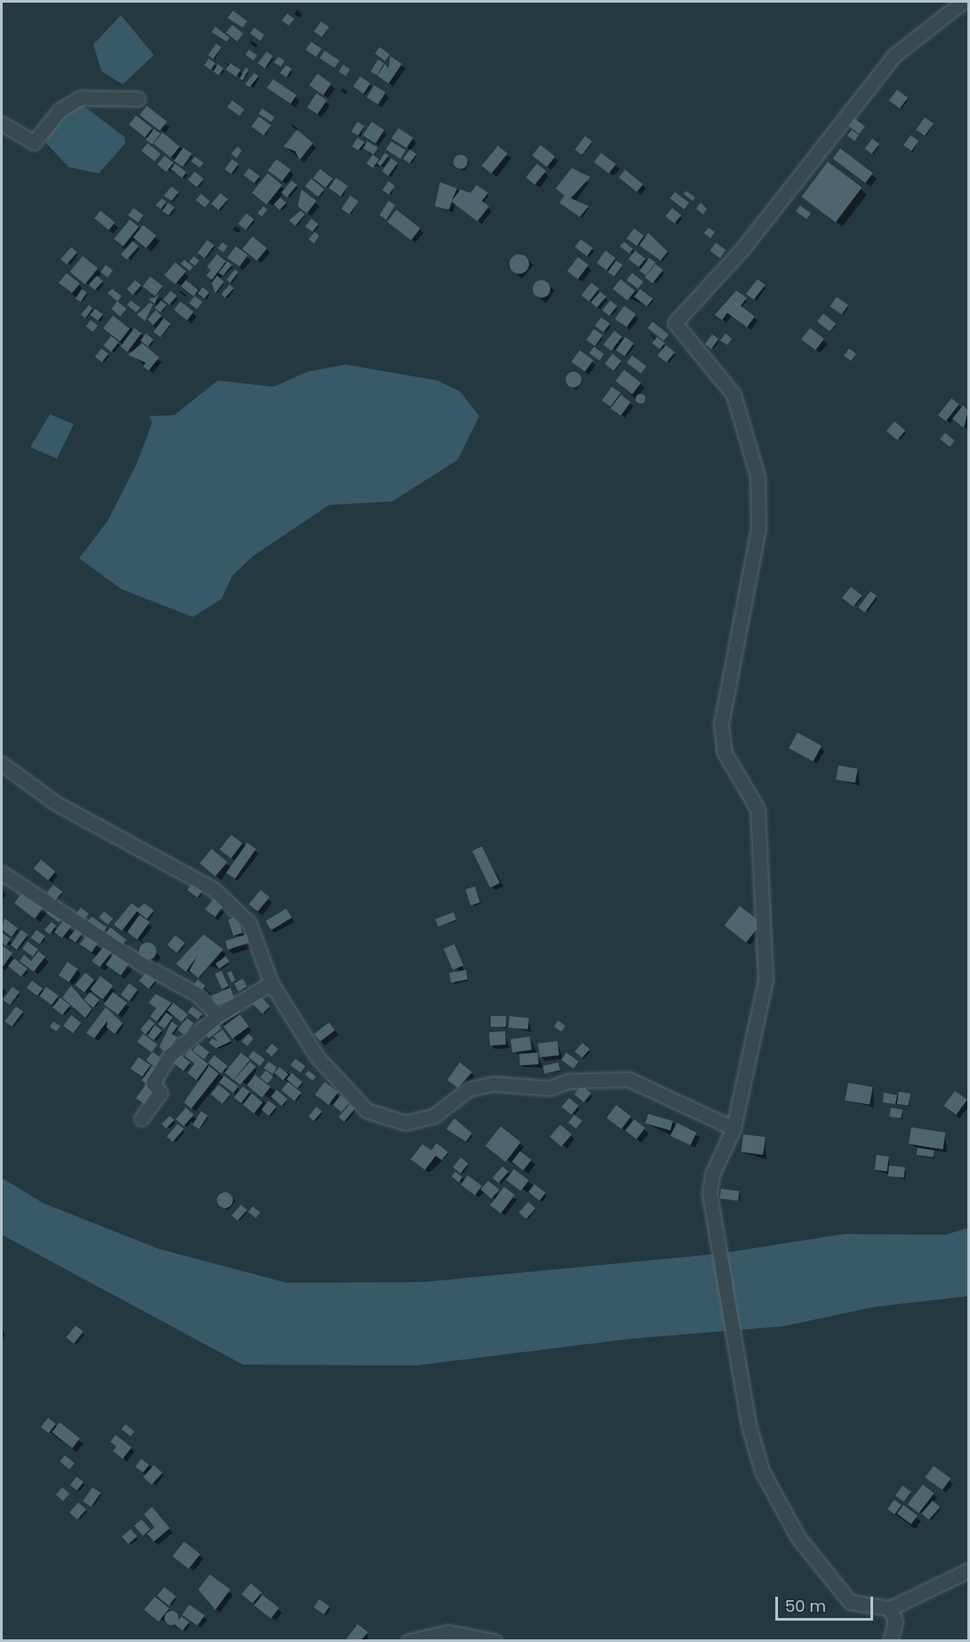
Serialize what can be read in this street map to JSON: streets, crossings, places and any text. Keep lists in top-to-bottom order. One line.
{"scale_bar":"50 m"}
